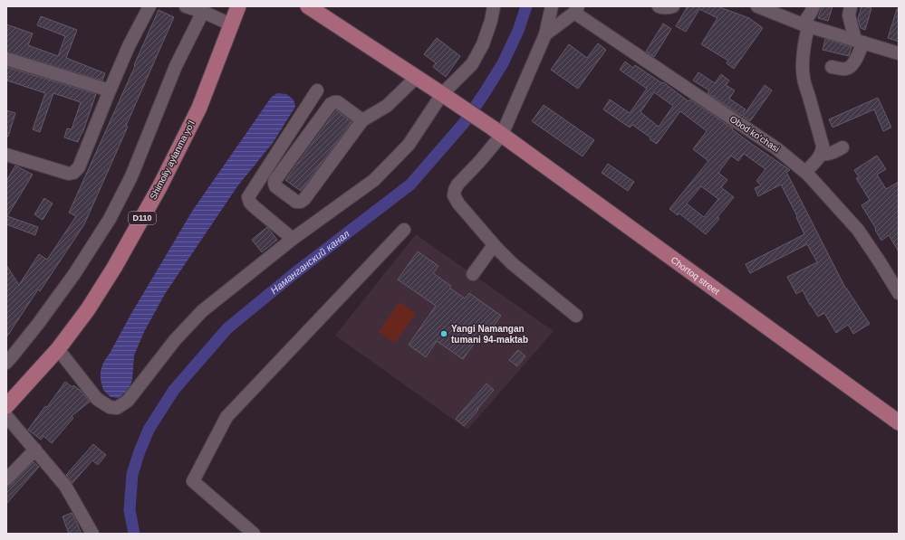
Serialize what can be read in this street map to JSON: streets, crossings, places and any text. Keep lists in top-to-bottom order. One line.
{"streets":{"main road":["Shimoliy aylanma yoʻl","D110","Chortoq street"],"street":["Obod koʻchasi"]},"water":["Наманганский канал"],"places":["Yangi Namangan tumani 94-maktab"]}
